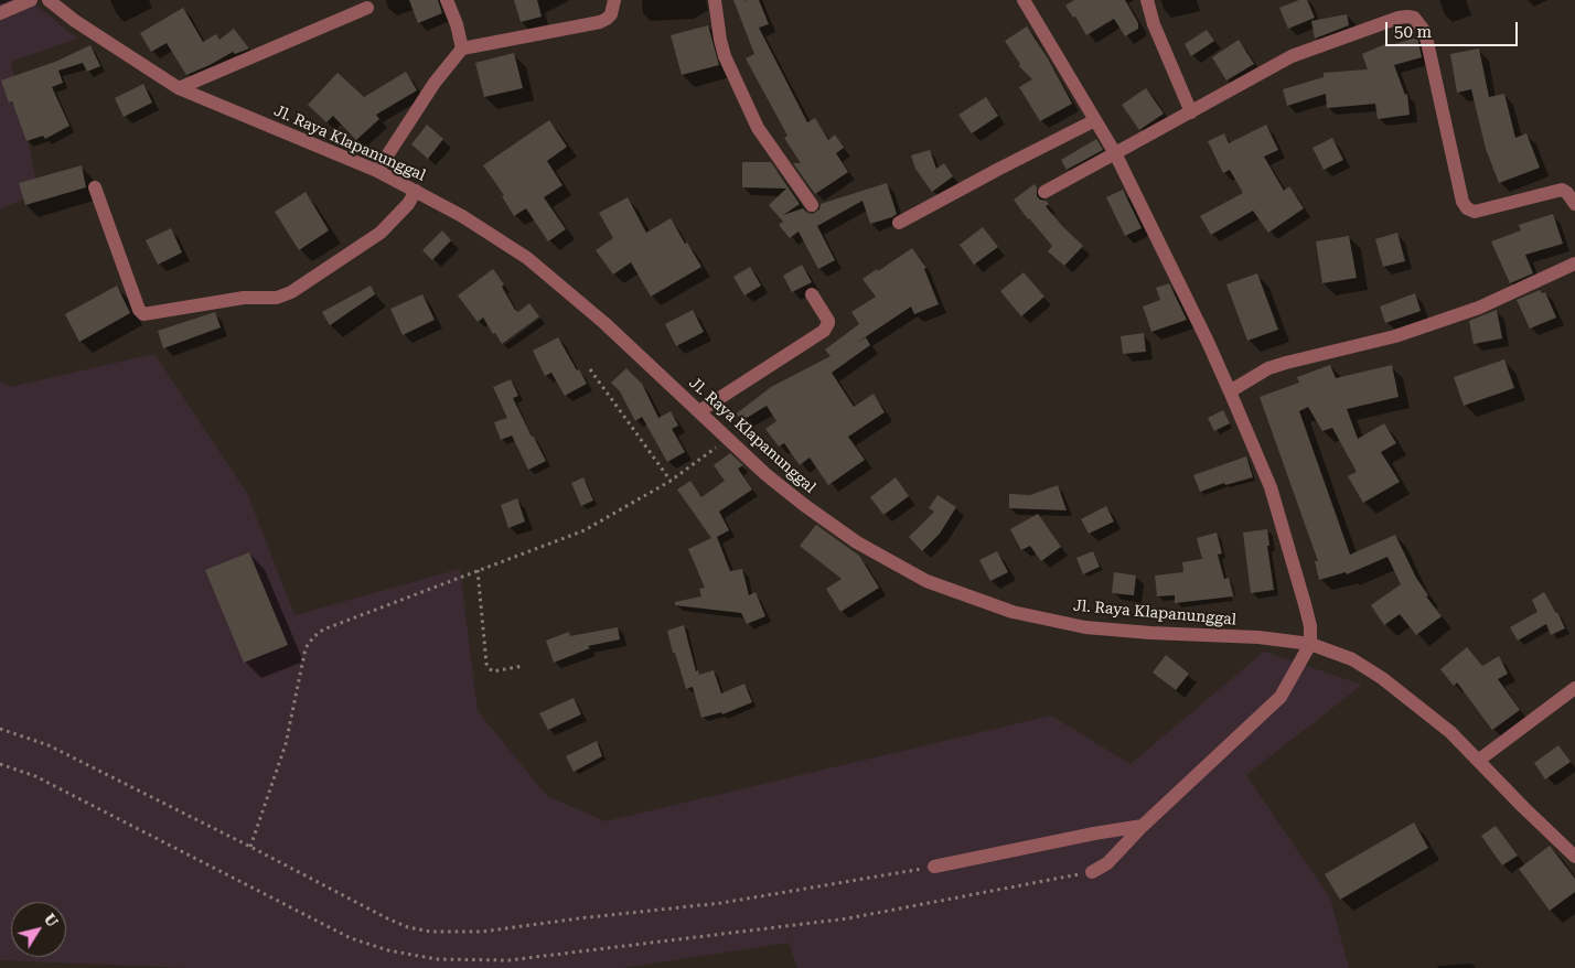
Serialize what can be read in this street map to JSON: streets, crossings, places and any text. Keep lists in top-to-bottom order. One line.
{"streets":{"street":["Jl. Raya Klapanunggal"]},"scale_bar":"50 m","north":"top right"}
